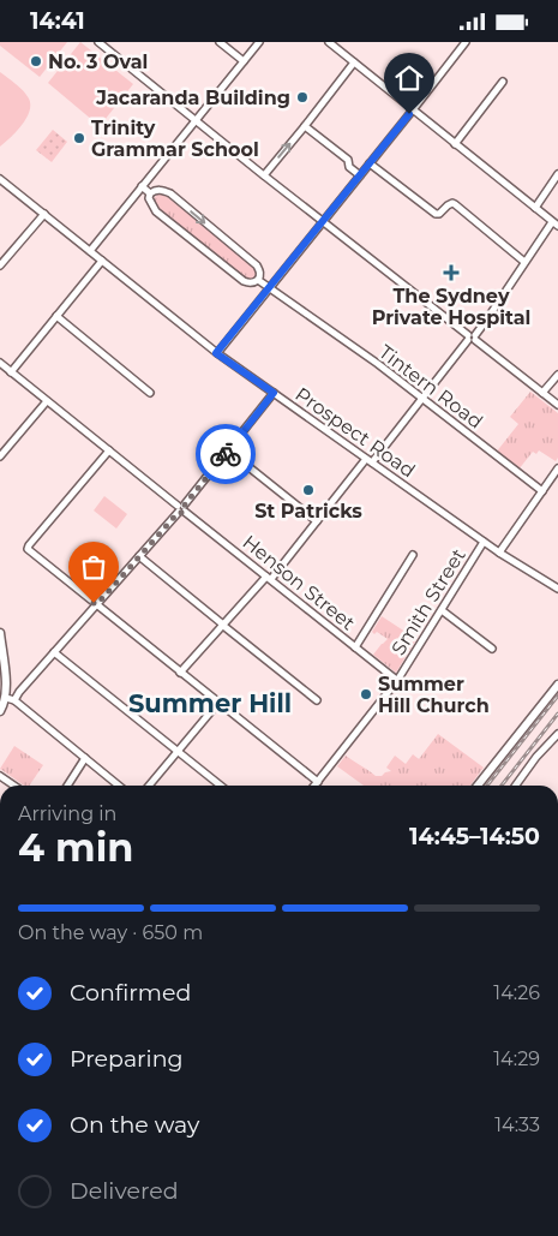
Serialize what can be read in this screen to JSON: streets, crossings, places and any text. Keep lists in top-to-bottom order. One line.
{"streets":{"street":["Tintern Road","Prospect Road","Henson Street","Smith Street"]},"crossings":[["Prospect Road","Smith Street"],["Henson Street","Smith Street"]],"districts":["Summer Hill"],"places":{"other":["No. 3 Oval","Jacaranda Building","Trinity Grammar School","St Patricks","Summer Hill Church"],"health":["The Sydney Private Hospital"]},"page":{"status":"14:41","heading":["4 min","Arriving in","14:45–14:50"],"bar":"On the way · 650 m","list":[["Confirmed","14:26"],["Preparing","14:29"],["On the way","14:33"],"Delivered"]}}
